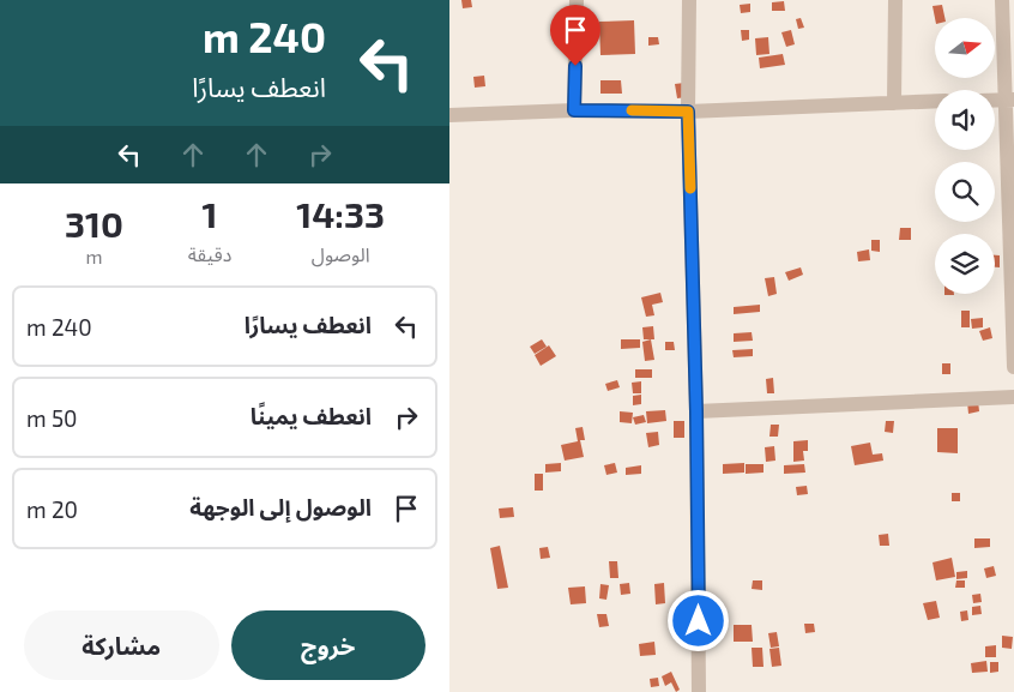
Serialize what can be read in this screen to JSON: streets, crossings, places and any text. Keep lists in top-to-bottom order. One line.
{"north":"right","page":{"turn":["240 m","انعطف يسارًا"],"eta":["14:33","الوصول","1","دقيقة","310","m"],"list":[{"name":"انعطف يسارًا","value":"240 m"},{"name":"انعطف يمينًا","value":"50 m"},{"name":"الوصول إلى الوجهة","value":"20 m"}],"buttons":["خروج","مشاركة"]}}
